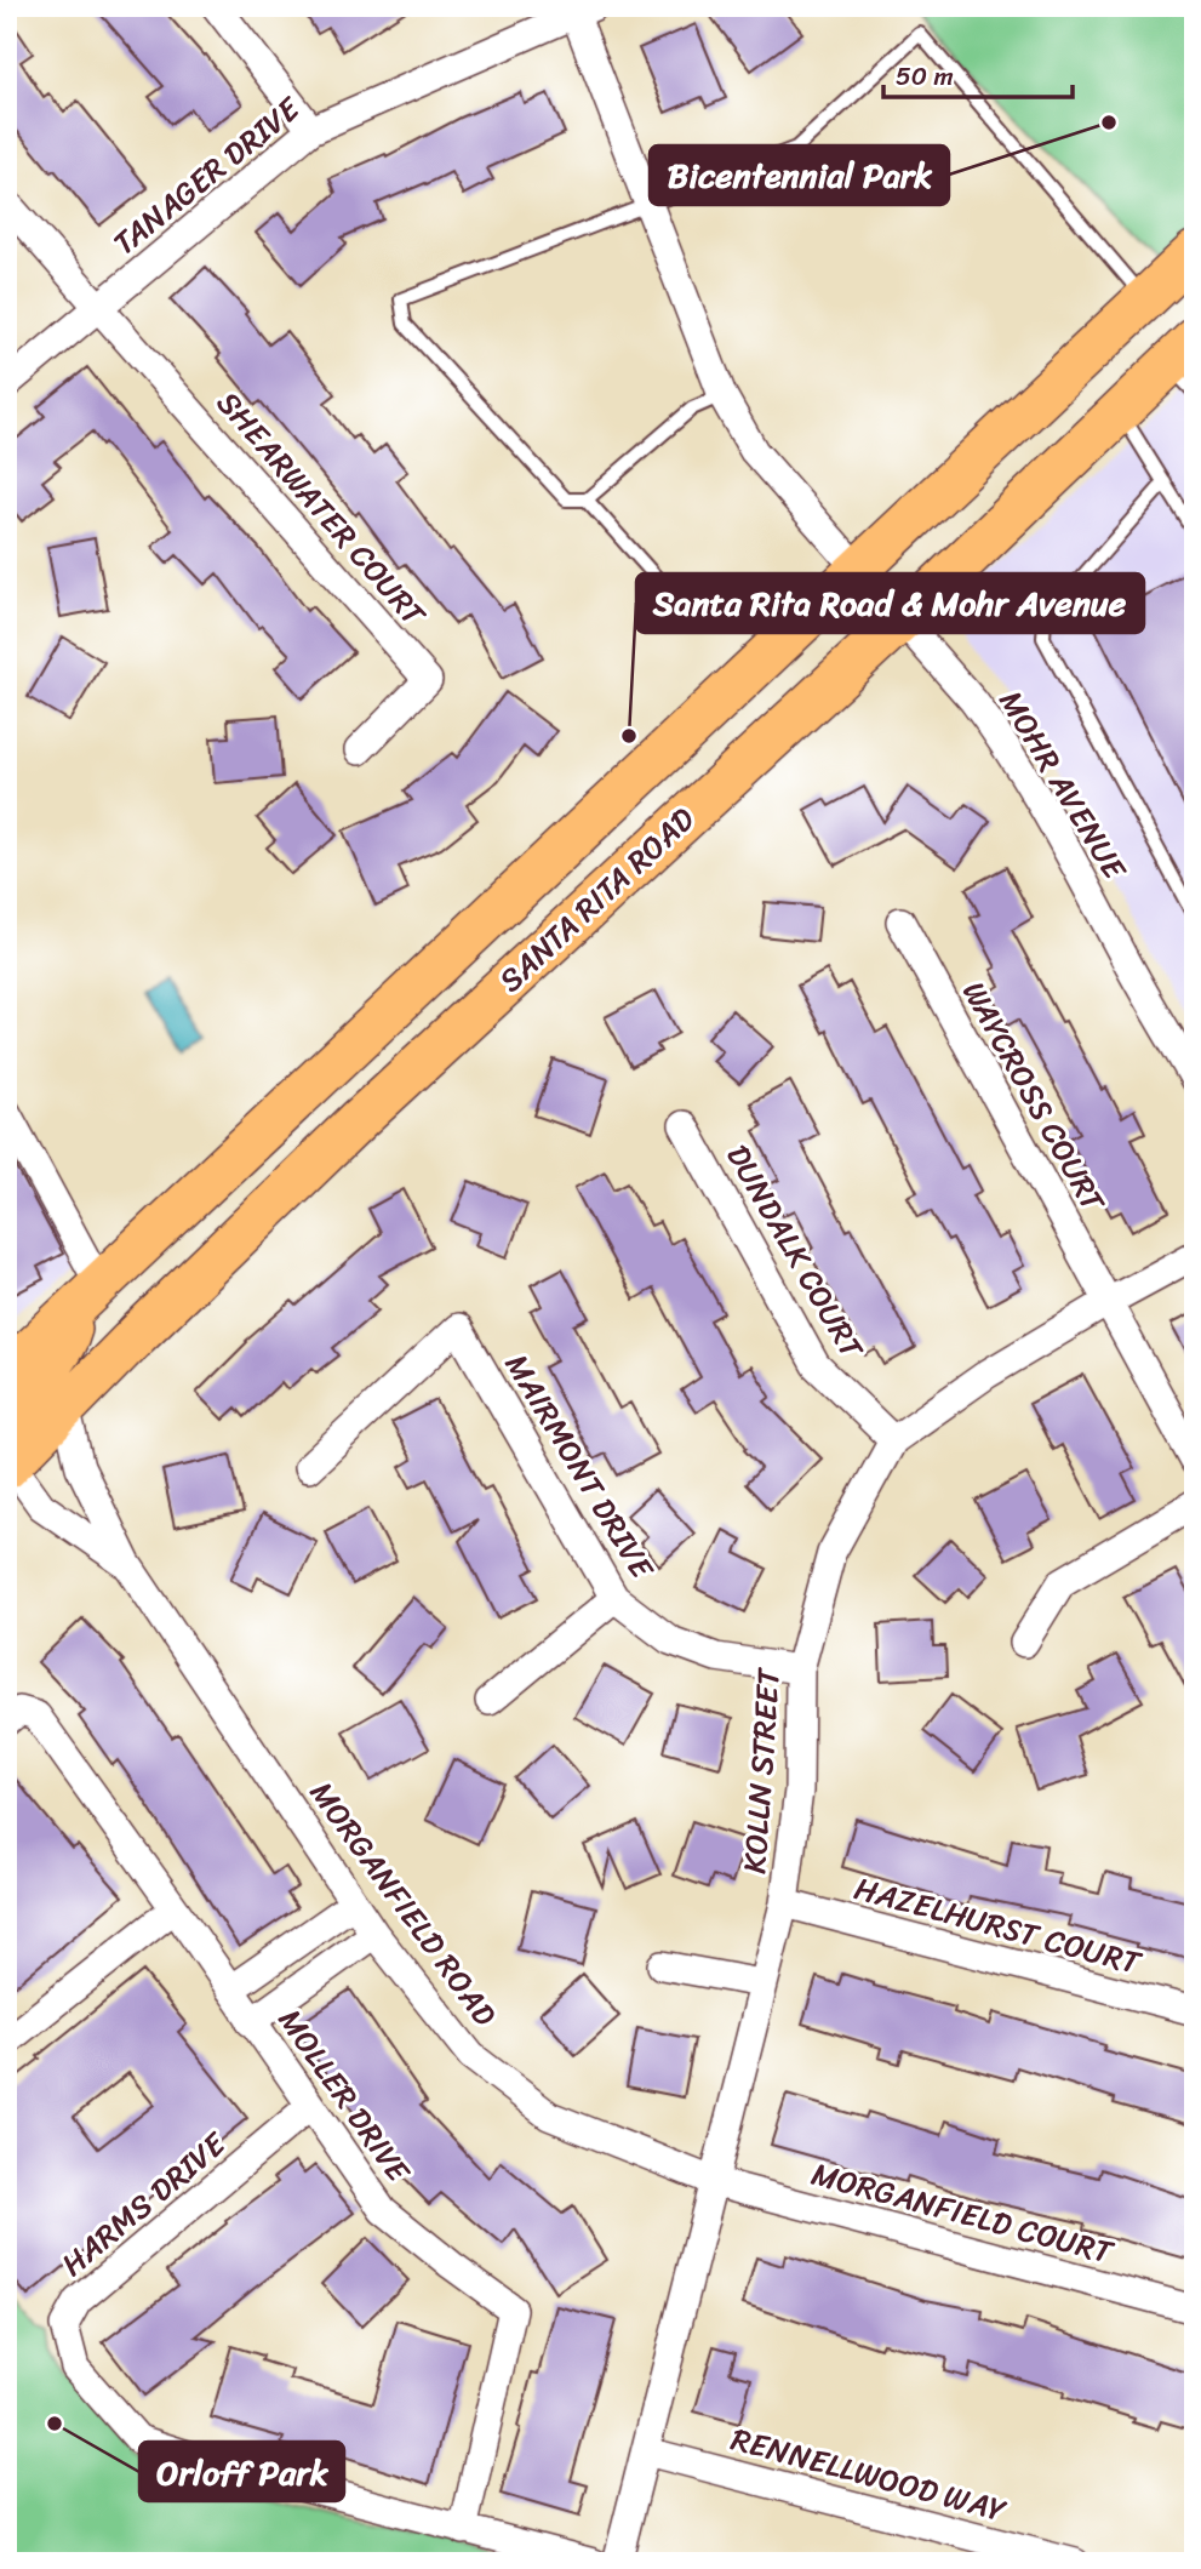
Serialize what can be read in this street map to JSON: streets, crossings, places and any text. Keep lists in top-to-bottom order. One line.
{"streets":{"main road":["SANTA RITA ROAD"],"street":["TANAGER DRIVE","SHEARWATER COURT","MOHR AVENUE","WAYCROSS COURT","DUNDALK COURT","MAIRMONT DRIVE","KOLLN STREET","MORGANFIELD ROAD","HAZELHURST COURT","MOLLER DRIVE","HARMS DRIVE","MORGANFIELD COURT","RENNELLWOOD WAY"]},"crossings":[["TANAGER DRIVE","SHEARWATER COURT"],["TANAGER DRIVE","MOHR AVENUE"],["MOHR AVENUE","SANTA RITA ROAD"],["SANTA RITA ROAD","MORGANFIELD ROAD"],["WAYCROSS COURT","KOLLN STREET"],["DUNDALK COURT","KOLLN STREET"],["MAIRMONT DRIVE","KOLLN STREET"],["KOLLN STREET","MORGANFIELD ROAD"],["KOLLN STREET","HAZELHURST COURT"],["KOLLN STREET","MORGANFIELD COURT"],["KOLLN STREET","RENNELLWOOD WAY"],["MORGANFIELD ROAD","MORGANFIELD COURT"],["MOLLER DRIVE","HARMS DRIVE"]],"places":["Bicentennial Park","Santa Rita Road & Mohr Avenue","Orloff Park"],"scale_bar":"50 m"}
